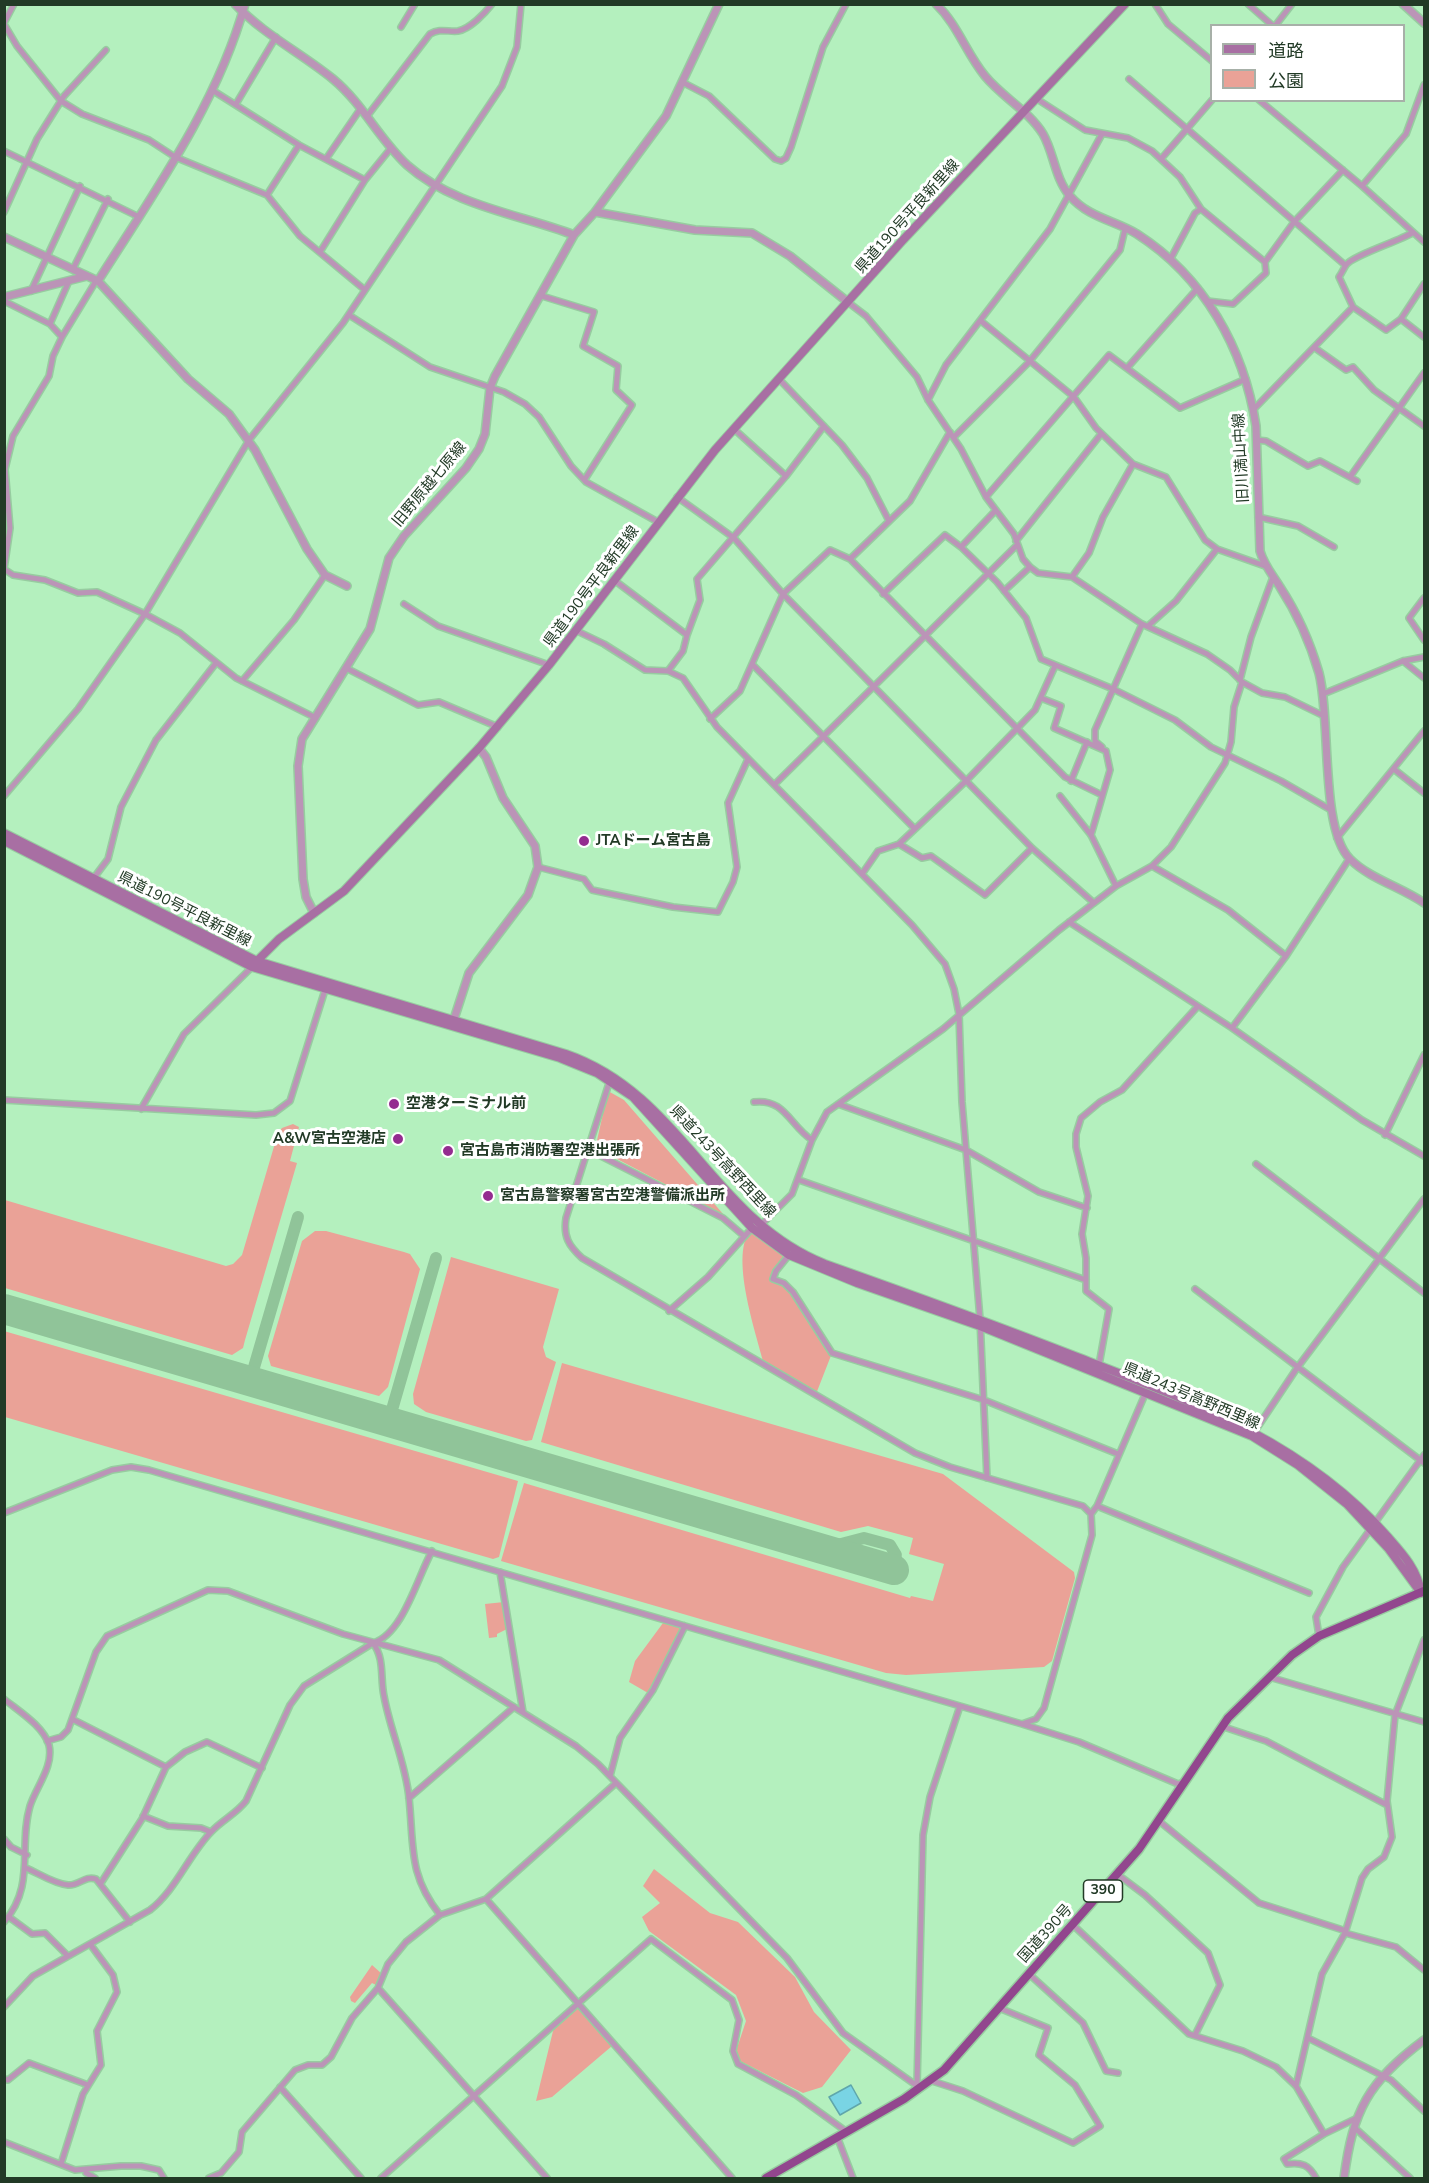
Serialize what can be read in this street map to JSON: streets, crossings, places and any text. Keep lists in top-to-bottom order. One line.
{"streets":{"highway":["390","国道390号"],"main road":["県道190号平良新里線","県道243号高野西里線"],"street":["旧川満山中線","旧野原越七原線"]},"crossings":[["県道190号平良新里線","旧川満山中線"],["県道190号平良新里線","旧野原越七原線"],["県道190号平良新里線","県道243号高野西里線"],["県道243号高野西里線","国道390号"]],"places":["JTAドーム宮古島","空港ターミナル前","A&W宮古空港店","宮古島市消防署空港出張所","宮古島警察署宮古空港警備派出所"],"legend":["道路","公園"]}
